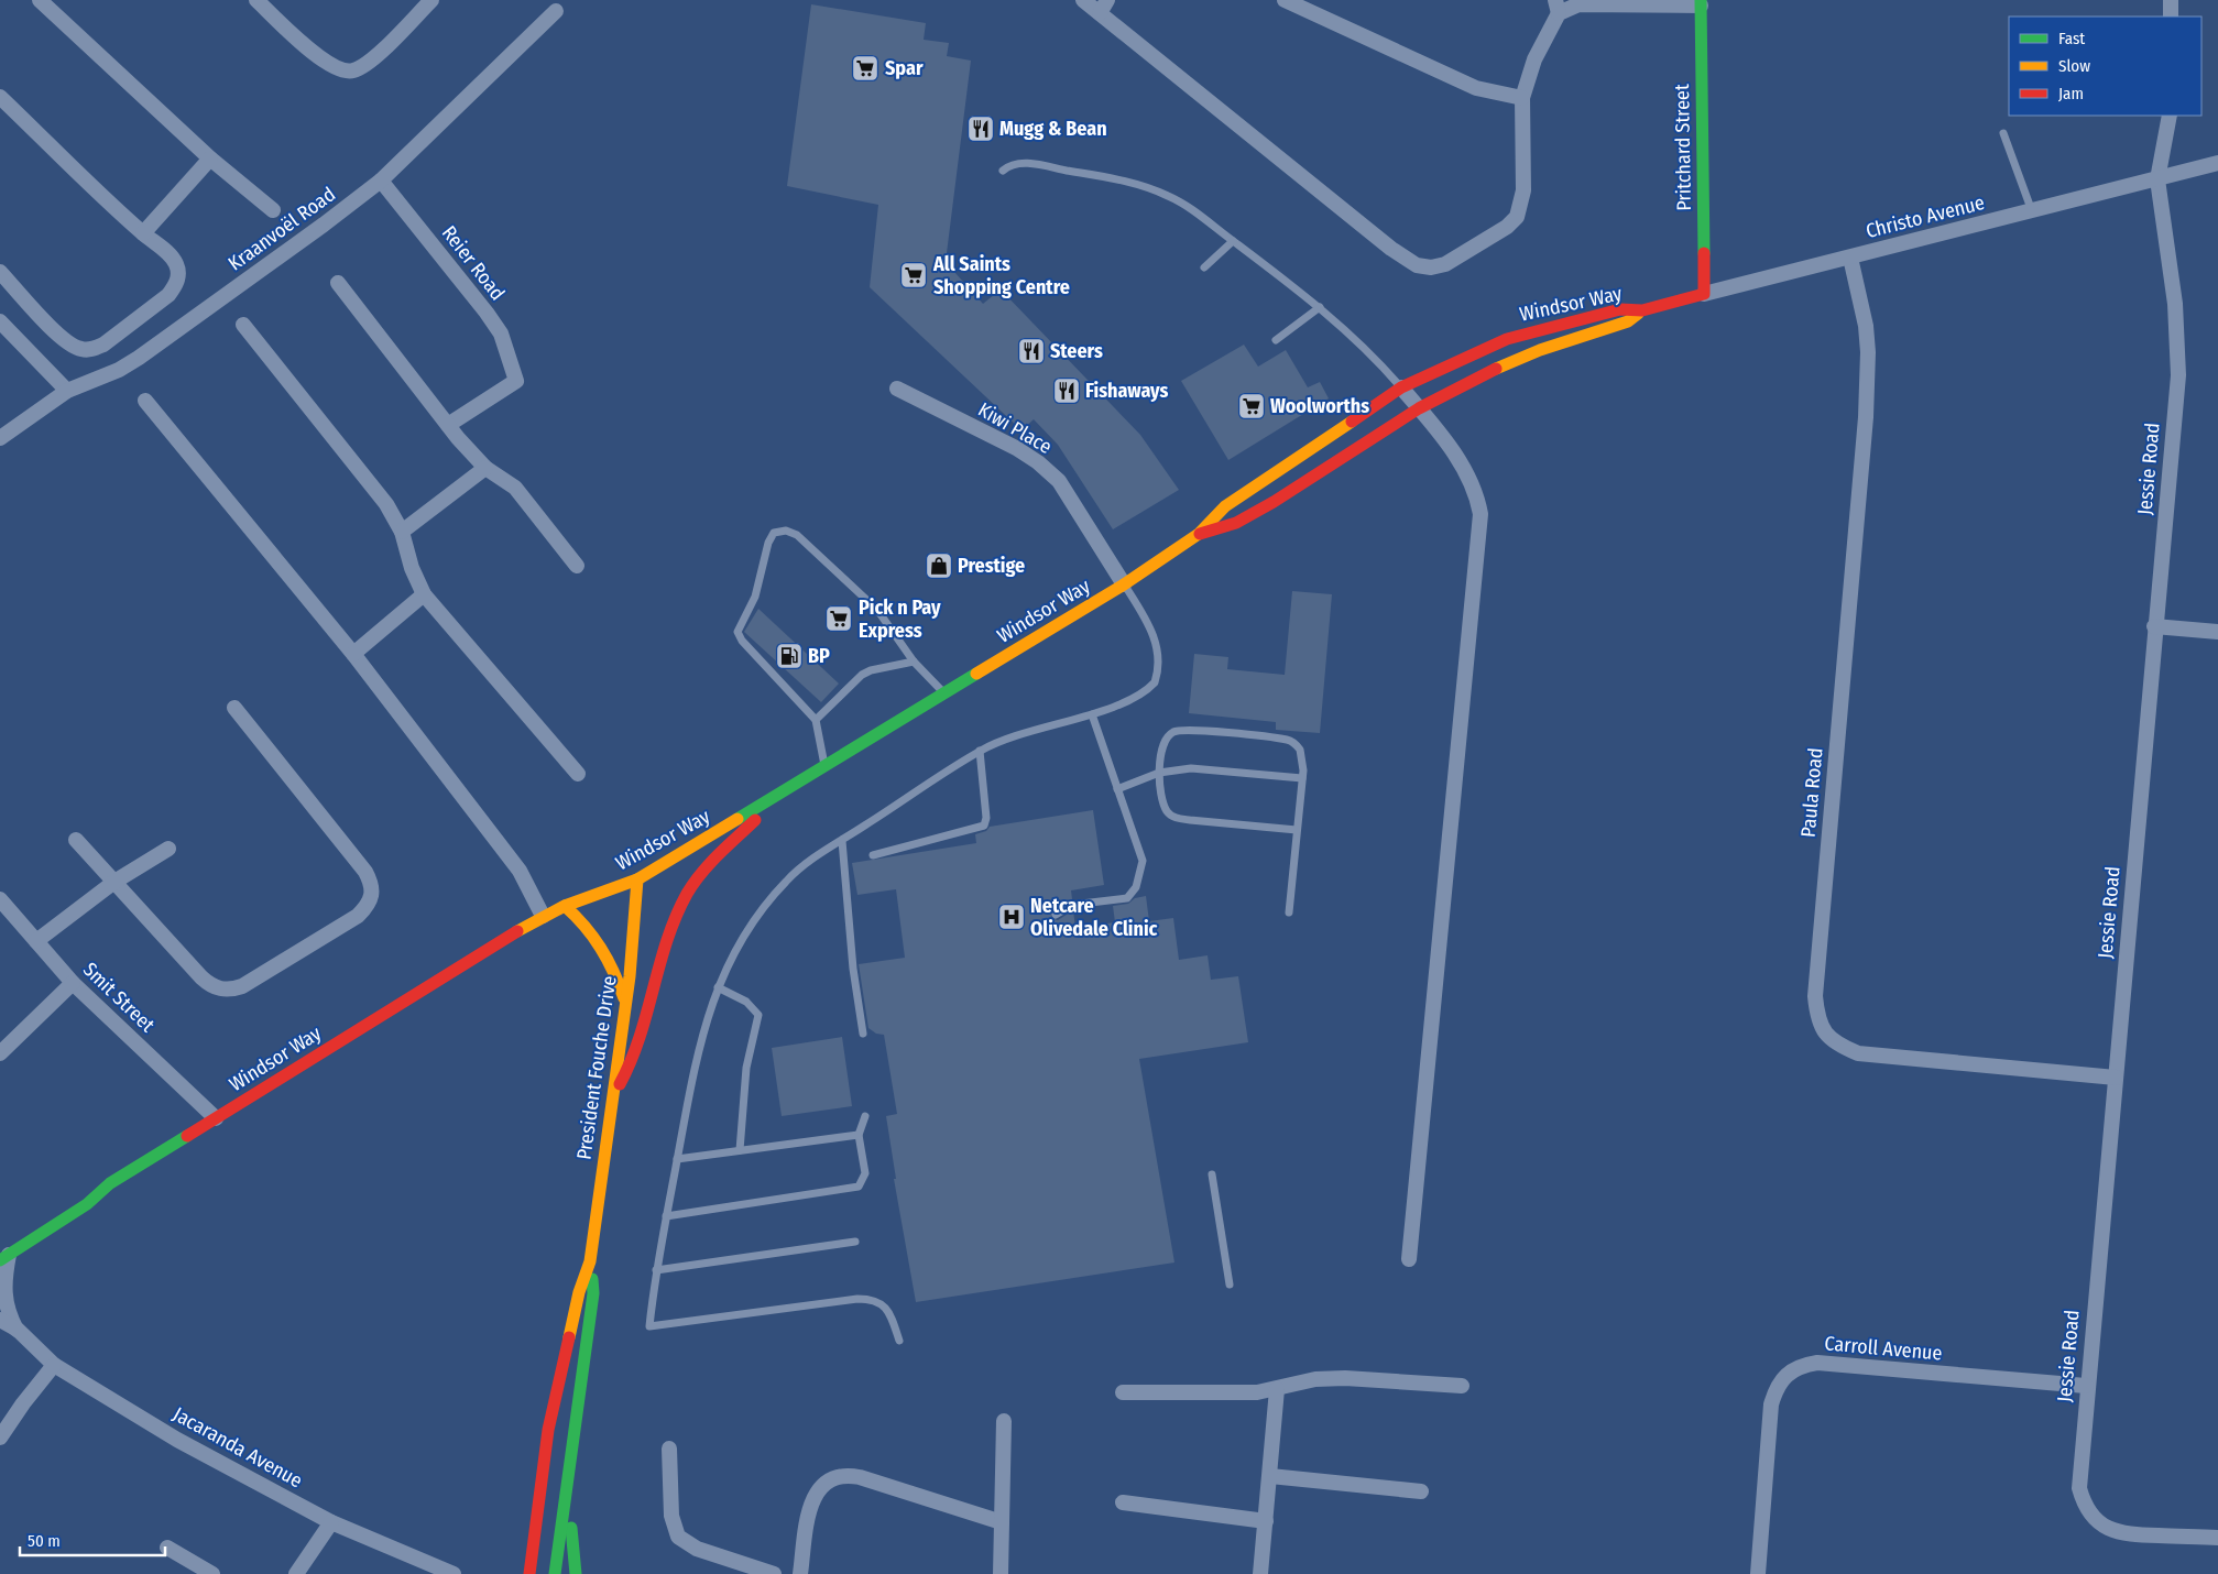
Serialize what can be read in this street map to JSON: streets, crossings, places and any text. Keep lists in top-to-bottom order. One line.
{"streets":{"street":["Pritchard Street","Christo Avenue","Kraanvoël Road","Reier Road","Windsor Way","Kiwi Place","Jessie Road","Paula Road","Smit Street","President Fouche Drive","Carroll Avenue","Jacaranda Avenue"]},"crossings":[["Pritchard Street","Christo Avenue"],["Christo Avenue","Windsor Way"],["Christo Avenue","Jessie Road"],["Christo Avenue","Paula Road"],["Kraanvoël Road","Reier Road"],["Windsor Way","Kiwi Place"],["Windsor Way","Smit Street"],["Windsor Way","President Fouche Drive"],["Windsor Way","Jacaranda Avenue"],["Jessie Road","Paula Road"],["Jessie Road","Carroll Avenue"]],"places":{"supermarket":["Spar","All Saints Shopping Centre","Woolworths","Pick n Pay Express"],"restaurant":["Mugg & Bean","Steers","Fishaways"],"shop":["Prestige"],"fuel station":["BP"],"hospital":["Netcare Olivedale Clinic"]},"legend":["Fast","Slow","Jam"],"scale_bar":"50 m"}
